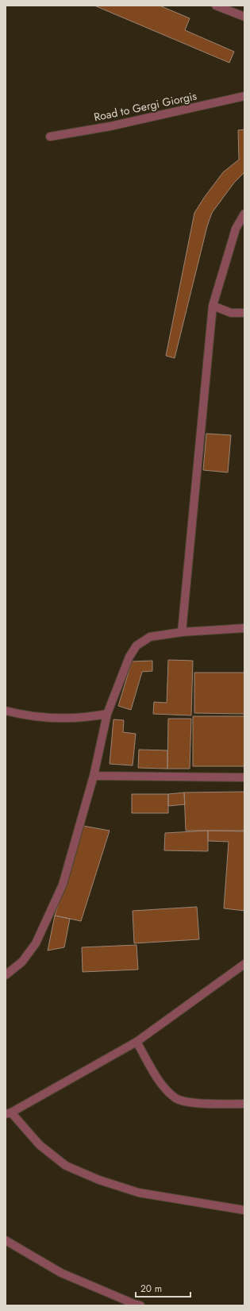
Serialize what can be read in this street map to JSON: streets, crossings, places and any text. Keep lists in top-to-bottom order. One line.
{"streets":{"street":["Road to Gergi Giorgis"]},"scale_bar":"20 m"}
